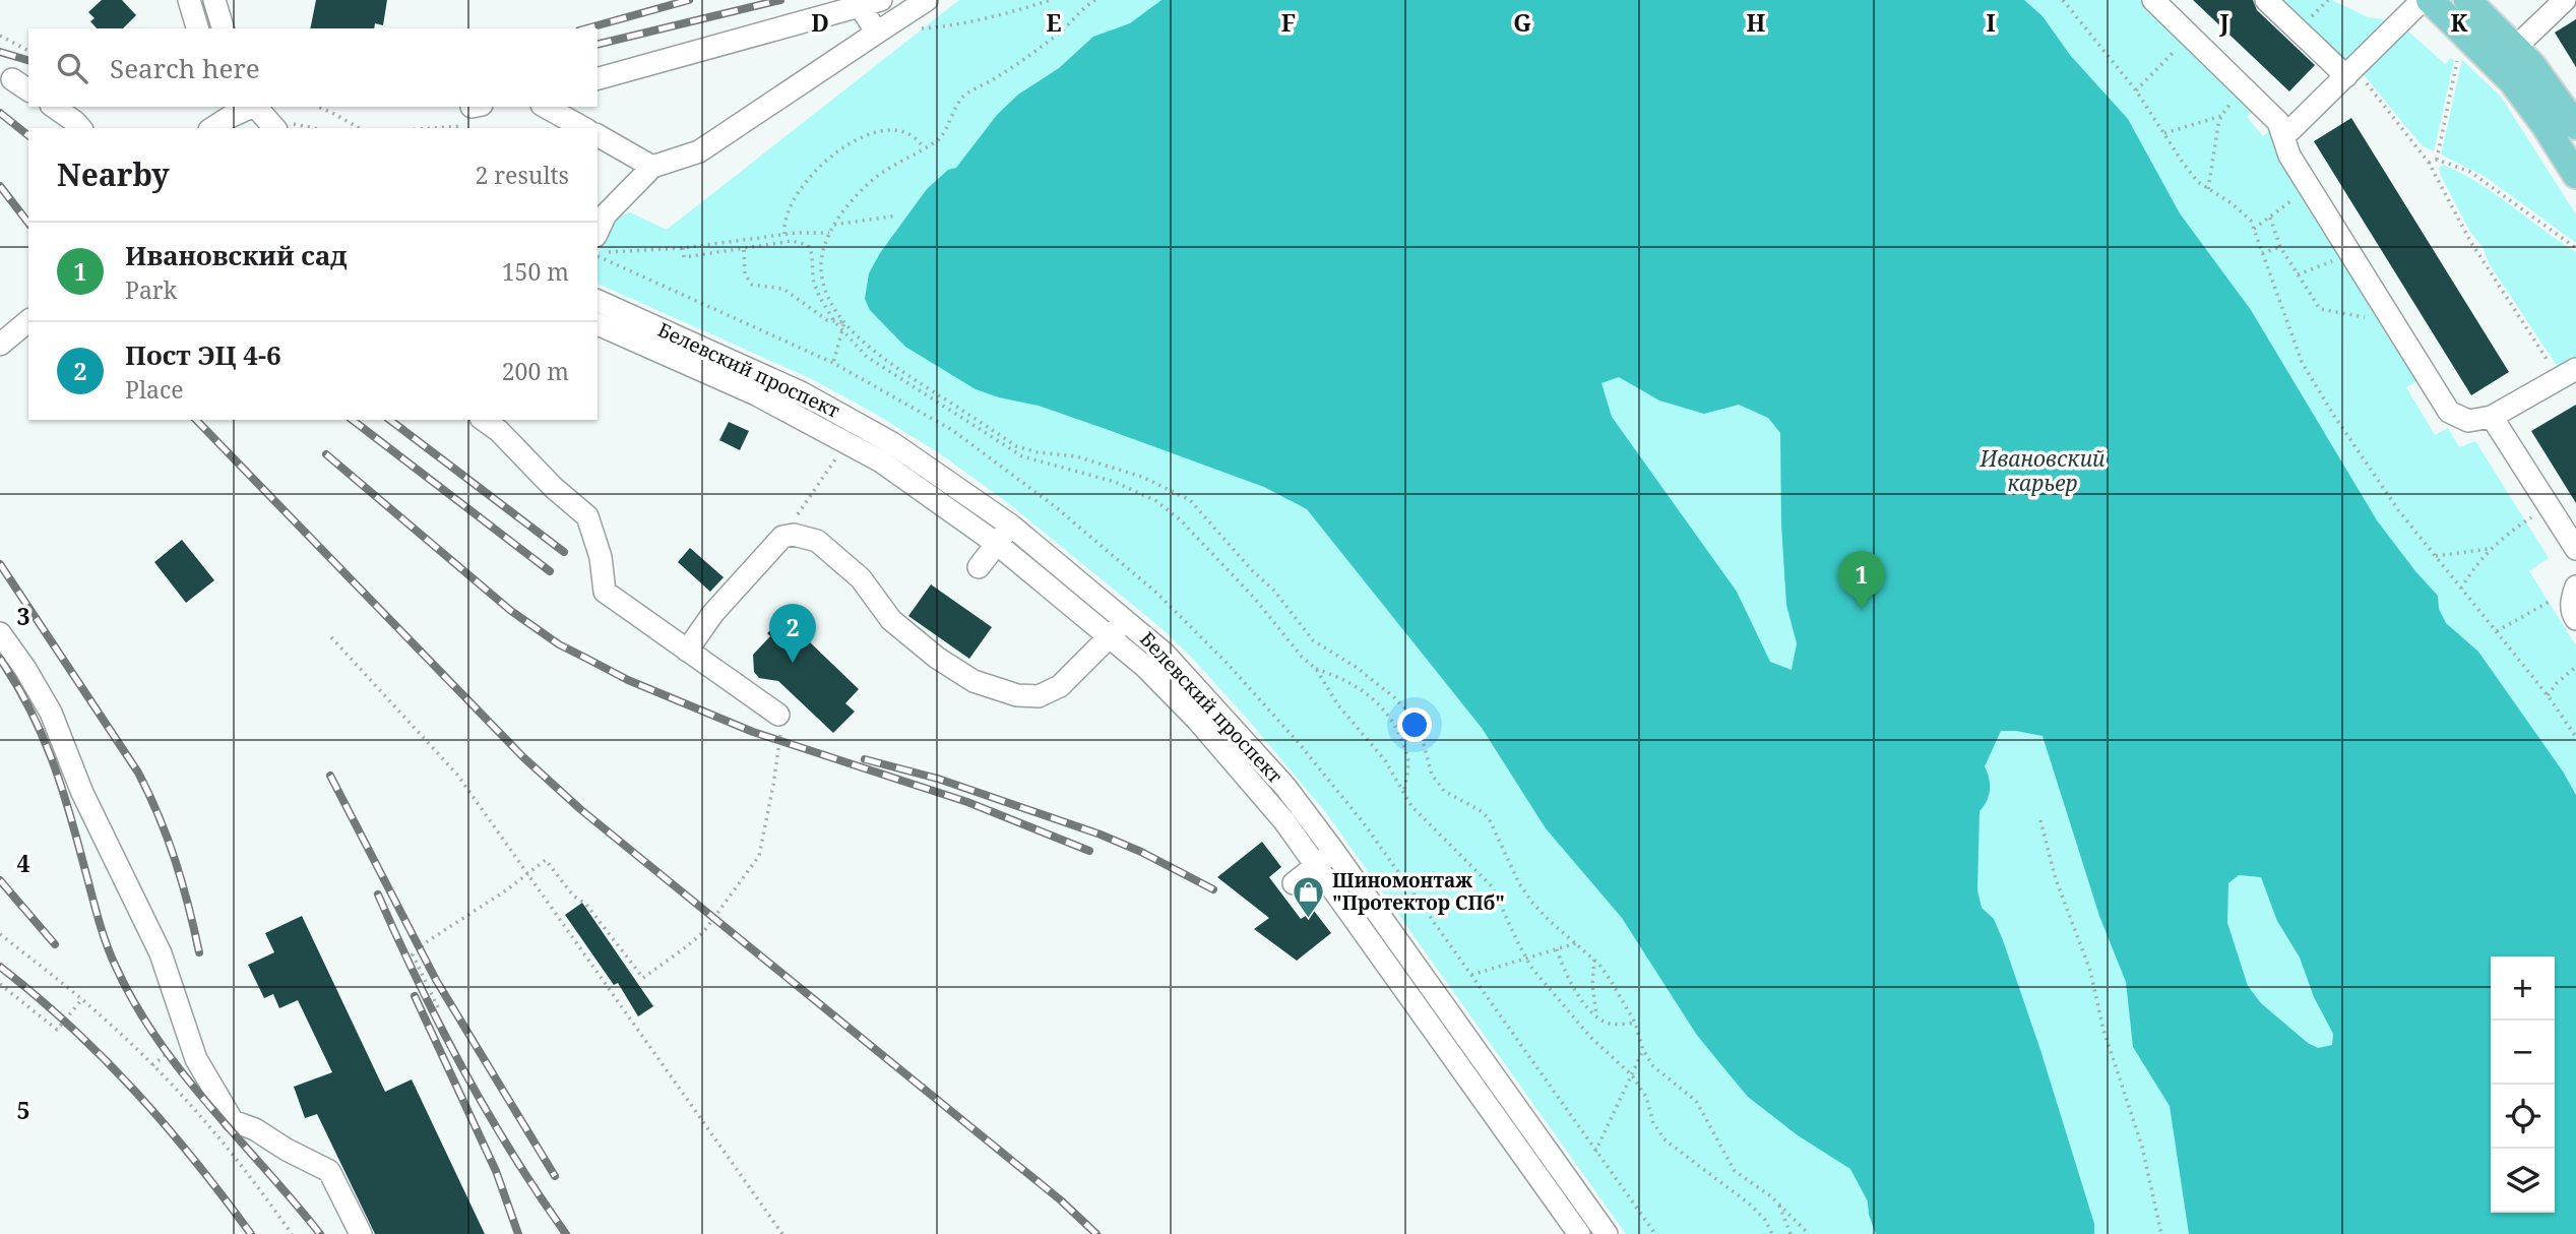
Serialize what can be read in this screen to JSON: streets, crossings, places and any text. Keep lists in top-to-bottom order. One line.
{"streets":{"street":["Белевский проспект"]},"water":["Ивановский карьер"],"places":{"shop":["Шиномонтаж \"Протектор СПб\""]},"page":{"search":"Search here","heading":["Nearby","2 results"],"list":[{"mark":"1","name":"Ивановский сад","note":"Park","value":"150 m"},{"mark":"2","name":"Пост ЭЦ 4-6","note":"Place","value":"200 m"}],"pins":["1","2"],"map_buttons":["+","−"]},"grid":{"columns":["D","E","F","G","H","I","J","K"],"rows":["3","4","5"]}}
